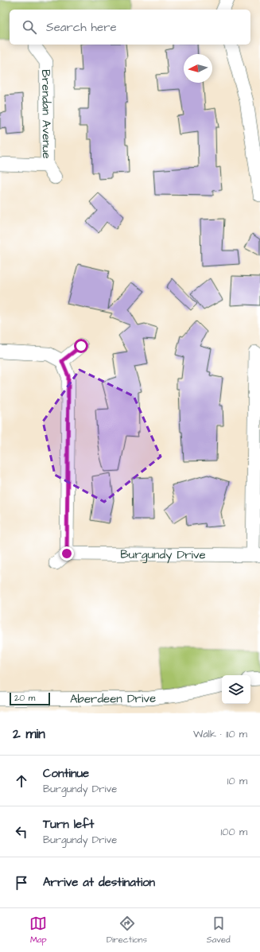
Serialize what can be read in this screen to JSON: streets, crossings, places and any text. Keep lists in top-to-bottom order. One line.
{"streets":{"street":["Brendan Avenue","Burgundy Drive","Aberdeen Drive"]},"scale_bar":"20 m","north":"left","page":{"search":"Search here","scale":"20 m","heading":["2 min","Walk · 110 m"],"list":[["Continue","Burgundy Drive","10 m"],["Turn left","Burgundy Drive","100 m"],"Arrive at destination"],"nav":["Map","Directions","Saved"]}}
